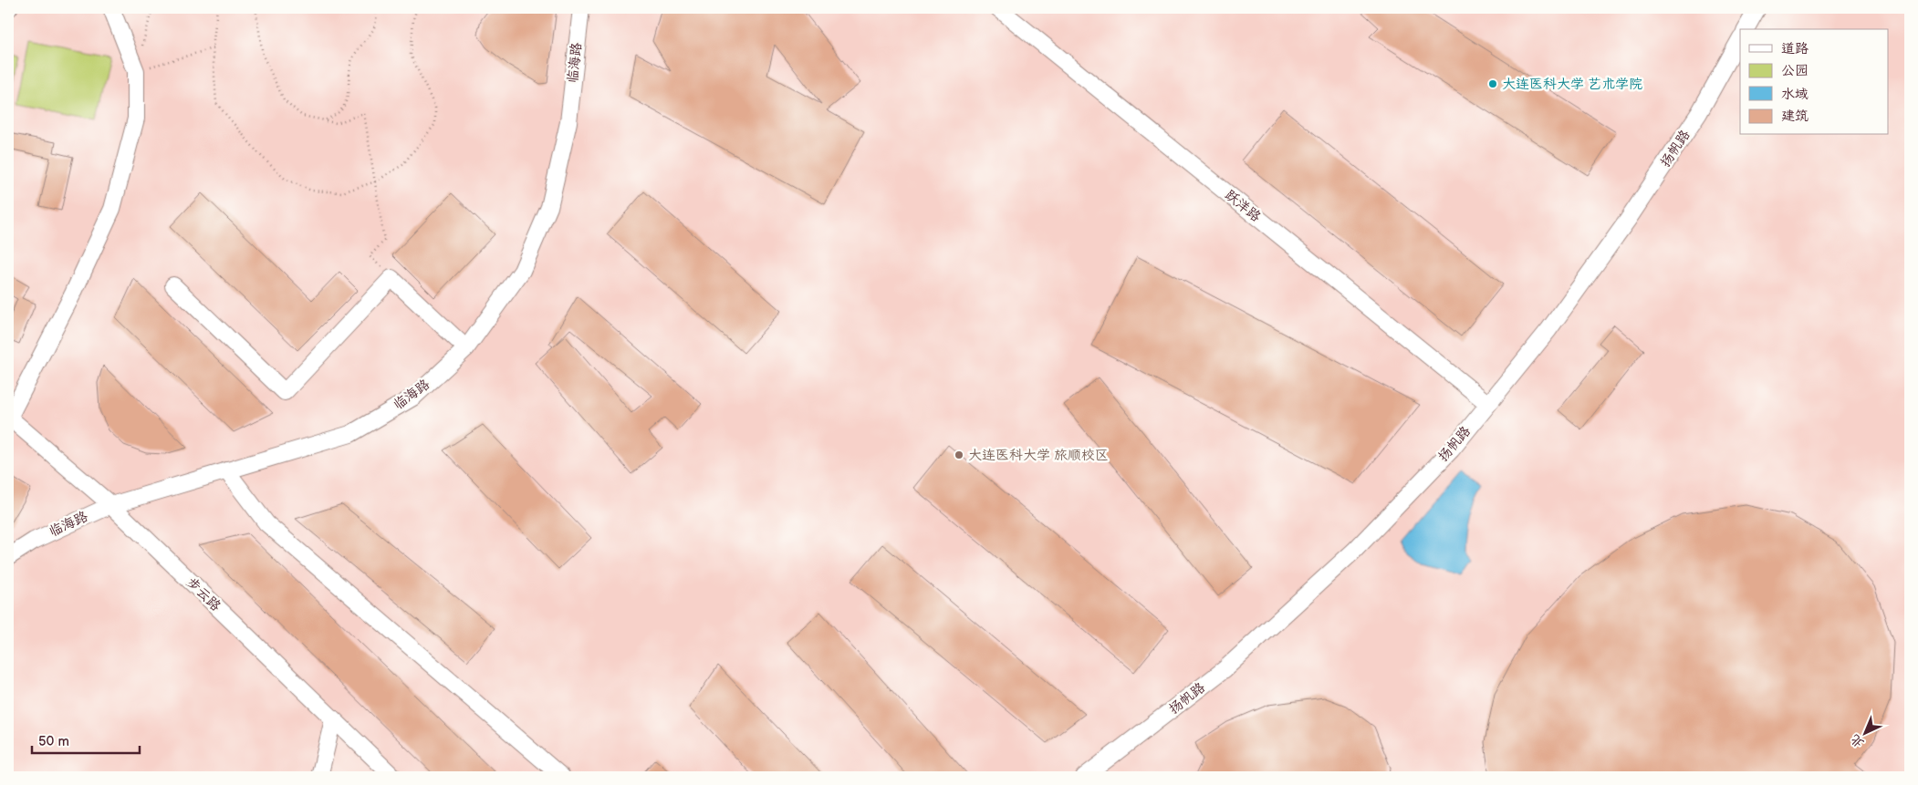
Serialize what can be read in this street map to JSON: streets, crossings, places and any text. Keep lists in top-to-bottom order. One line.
{"streets":{"street":["临海路","扬帆路","跃洋路","步云路"]},"crossings":[["临海路","步云路"],["扬帆路","跃洋路"]],"places":["大连医科大学 艺术学院","大连医科大学 旅顺校区"],"legend":["道路","公园","水域","建筑"],"scale_bar":"50 m","north":"bottom left"}
